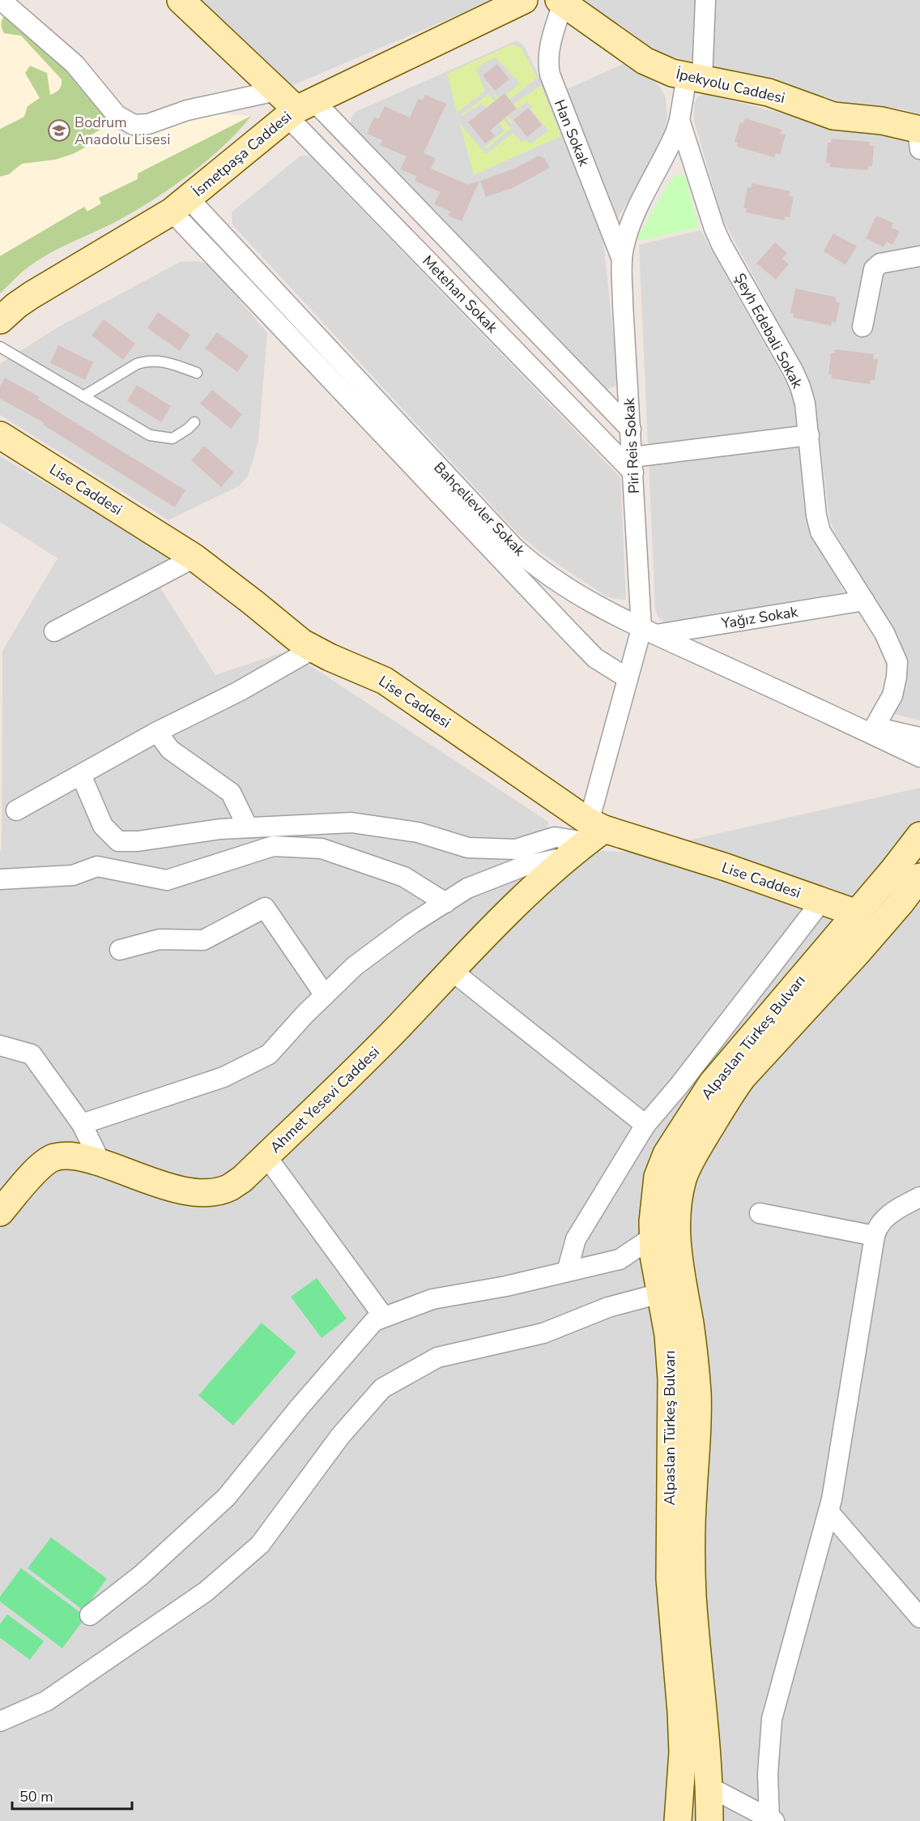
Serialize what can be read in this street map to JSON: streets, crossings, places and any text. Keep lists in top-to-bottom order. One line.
{"streets":{"street":["İpekyolu Caddesi","Han Sokak","İsmetpaşa Caddesi","Metehan Sokak","Şeyh Edebali Sokak","Piri Reis Sokak","Lise Caddesi","Bahçelievler Sokak","Yağız Sokak","Alpaslan Türkeş Bulvarı","Ahmet Yesevi Caddesi"]},"crossings":[["İpekyolu Caddesi","Han Sokak"],["İpekyolu Caddesi","Piri Reis Sokak"],["Han Sokak","Piri Reis Sokak"],["İsmetpaşa Caddesi","Metehan Sokak"],["İsmetpaşa Caddesi","Bahçelievler Sokak"],["Metehan Sokak","Piri Reis Sokak"],["Şeyh Edebali Sokak","Piri Reis Sokak"],["Şeyh Edebali Sokak","Yağız Sokak"],["Piri Reis Sokak","Lise Caddesi"],["Piri Reis Sokak","Bahçelievler Sokak"],["Piri Reis Sokak","Yağız Sokak"],["Piri Reis Sokak","Ahmet Yesevi Caddesi"],["Lise Caddesi","Alpaslan Türkeş Bulvarı"],["Lise Caddesi","Ahmet Yesevi Caddesi"],["Bahçelievler Sokak","Yağız Sokak"]],"places":{"school or university":["Bodrum Anadolu Lisesi"]},"scale_bar":"50 m"}
